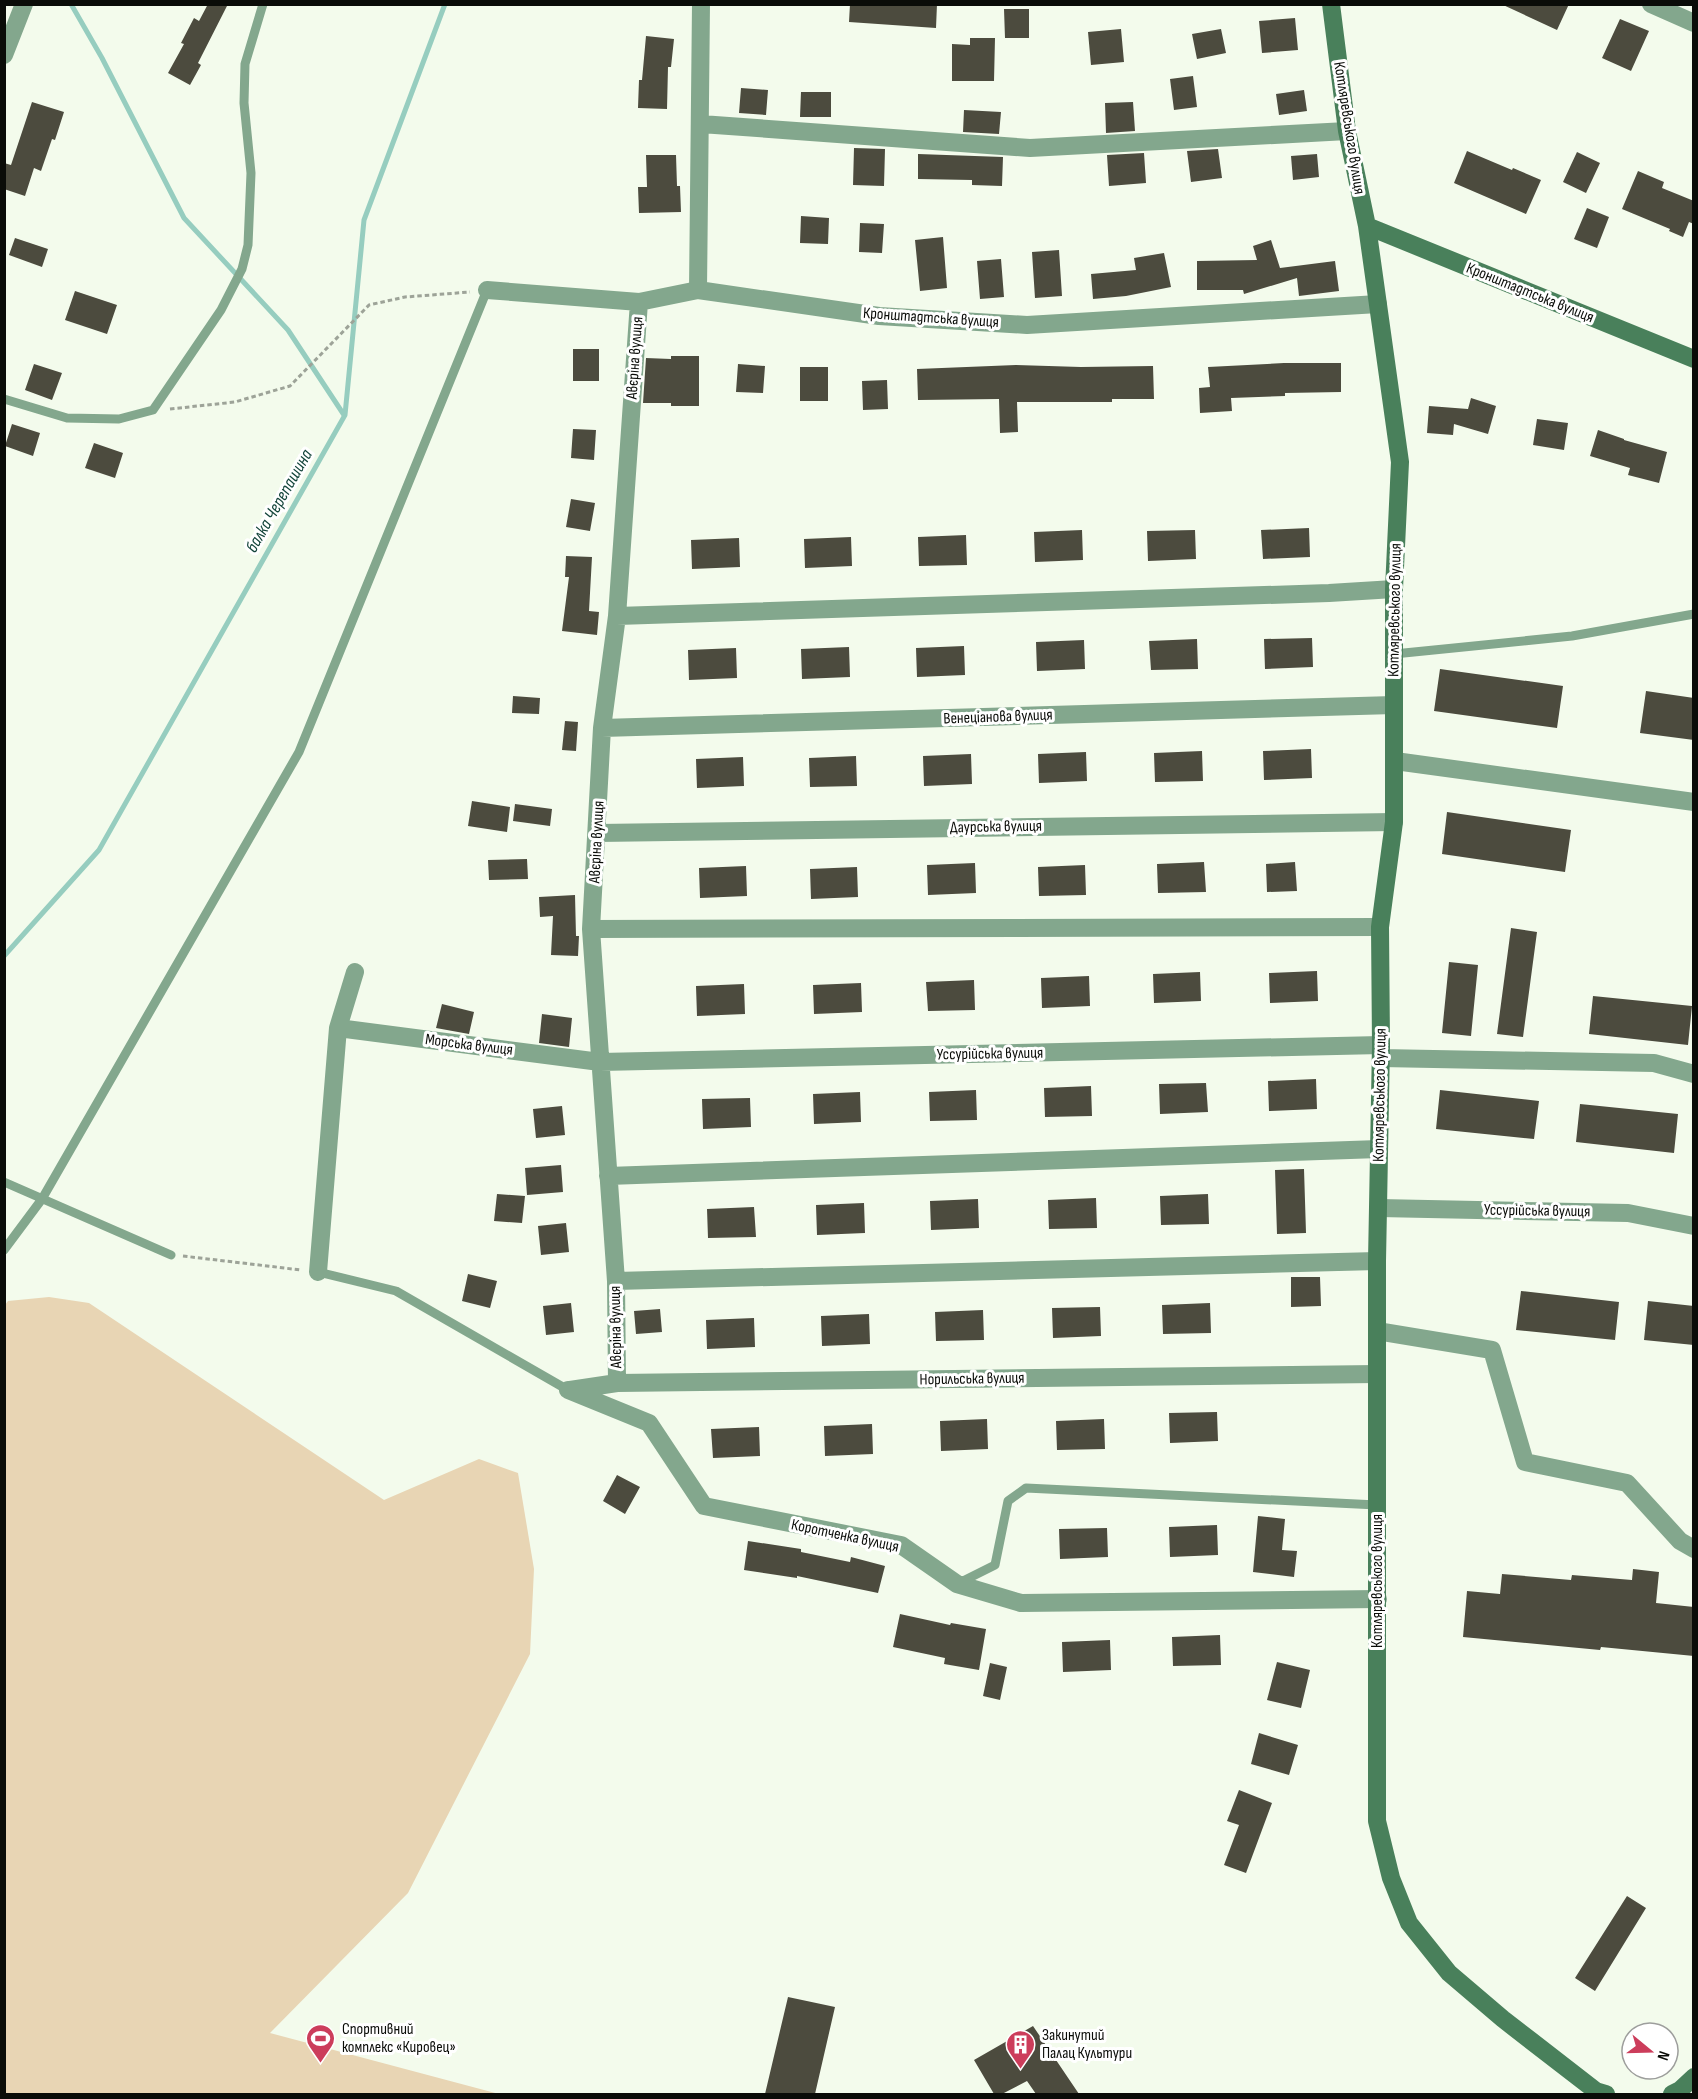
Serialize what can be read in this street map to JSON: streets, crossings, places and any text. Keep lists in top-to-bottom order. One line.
{"streets":{"street":["Котляревського вулиця","Кронштадтська вулиця","Авєріна вулиця","Венеціанова вулиця","Даурська вулиця","Морська вулиця","Уссурійська вулиця","Норильська вулиця","Коротченка вулиця"]},"crossings":[["Котляревського вулиця","Кронштадтська вулиця"],["Котляревського вулиця","Венеціанова вулиця"],["Котляревського вулиця","Даурська вулиця"],["Котляревського вулиця","Уссурійська вулиця"],["Котляревського вулиця","Норильська вулиця"],["Котляревського вулиця","Коротченка вулиця"],["Кронштадтська вулиця","Авєріна вулиця"],["Авєріна вулиця","Венеціанова вулиця"],["Авєріна вулиця","Даурська вулиця"],["Авєріна вулиця","Морська вулиця"],["Авєріна вулиця","Уссурійська вулиця"],["Авєріна вулиця","Норильська вулиця"],["Морська вулиця","Уссурійська вулиця"],["Норильська вулиця","Коротченка вулиця"]],"water":["балка Черепашина"],"places":{"sports":["Cпортивний комплекс «Кировец»"],"building":["Закинутий Палац Культури"]},"north":"right"}
